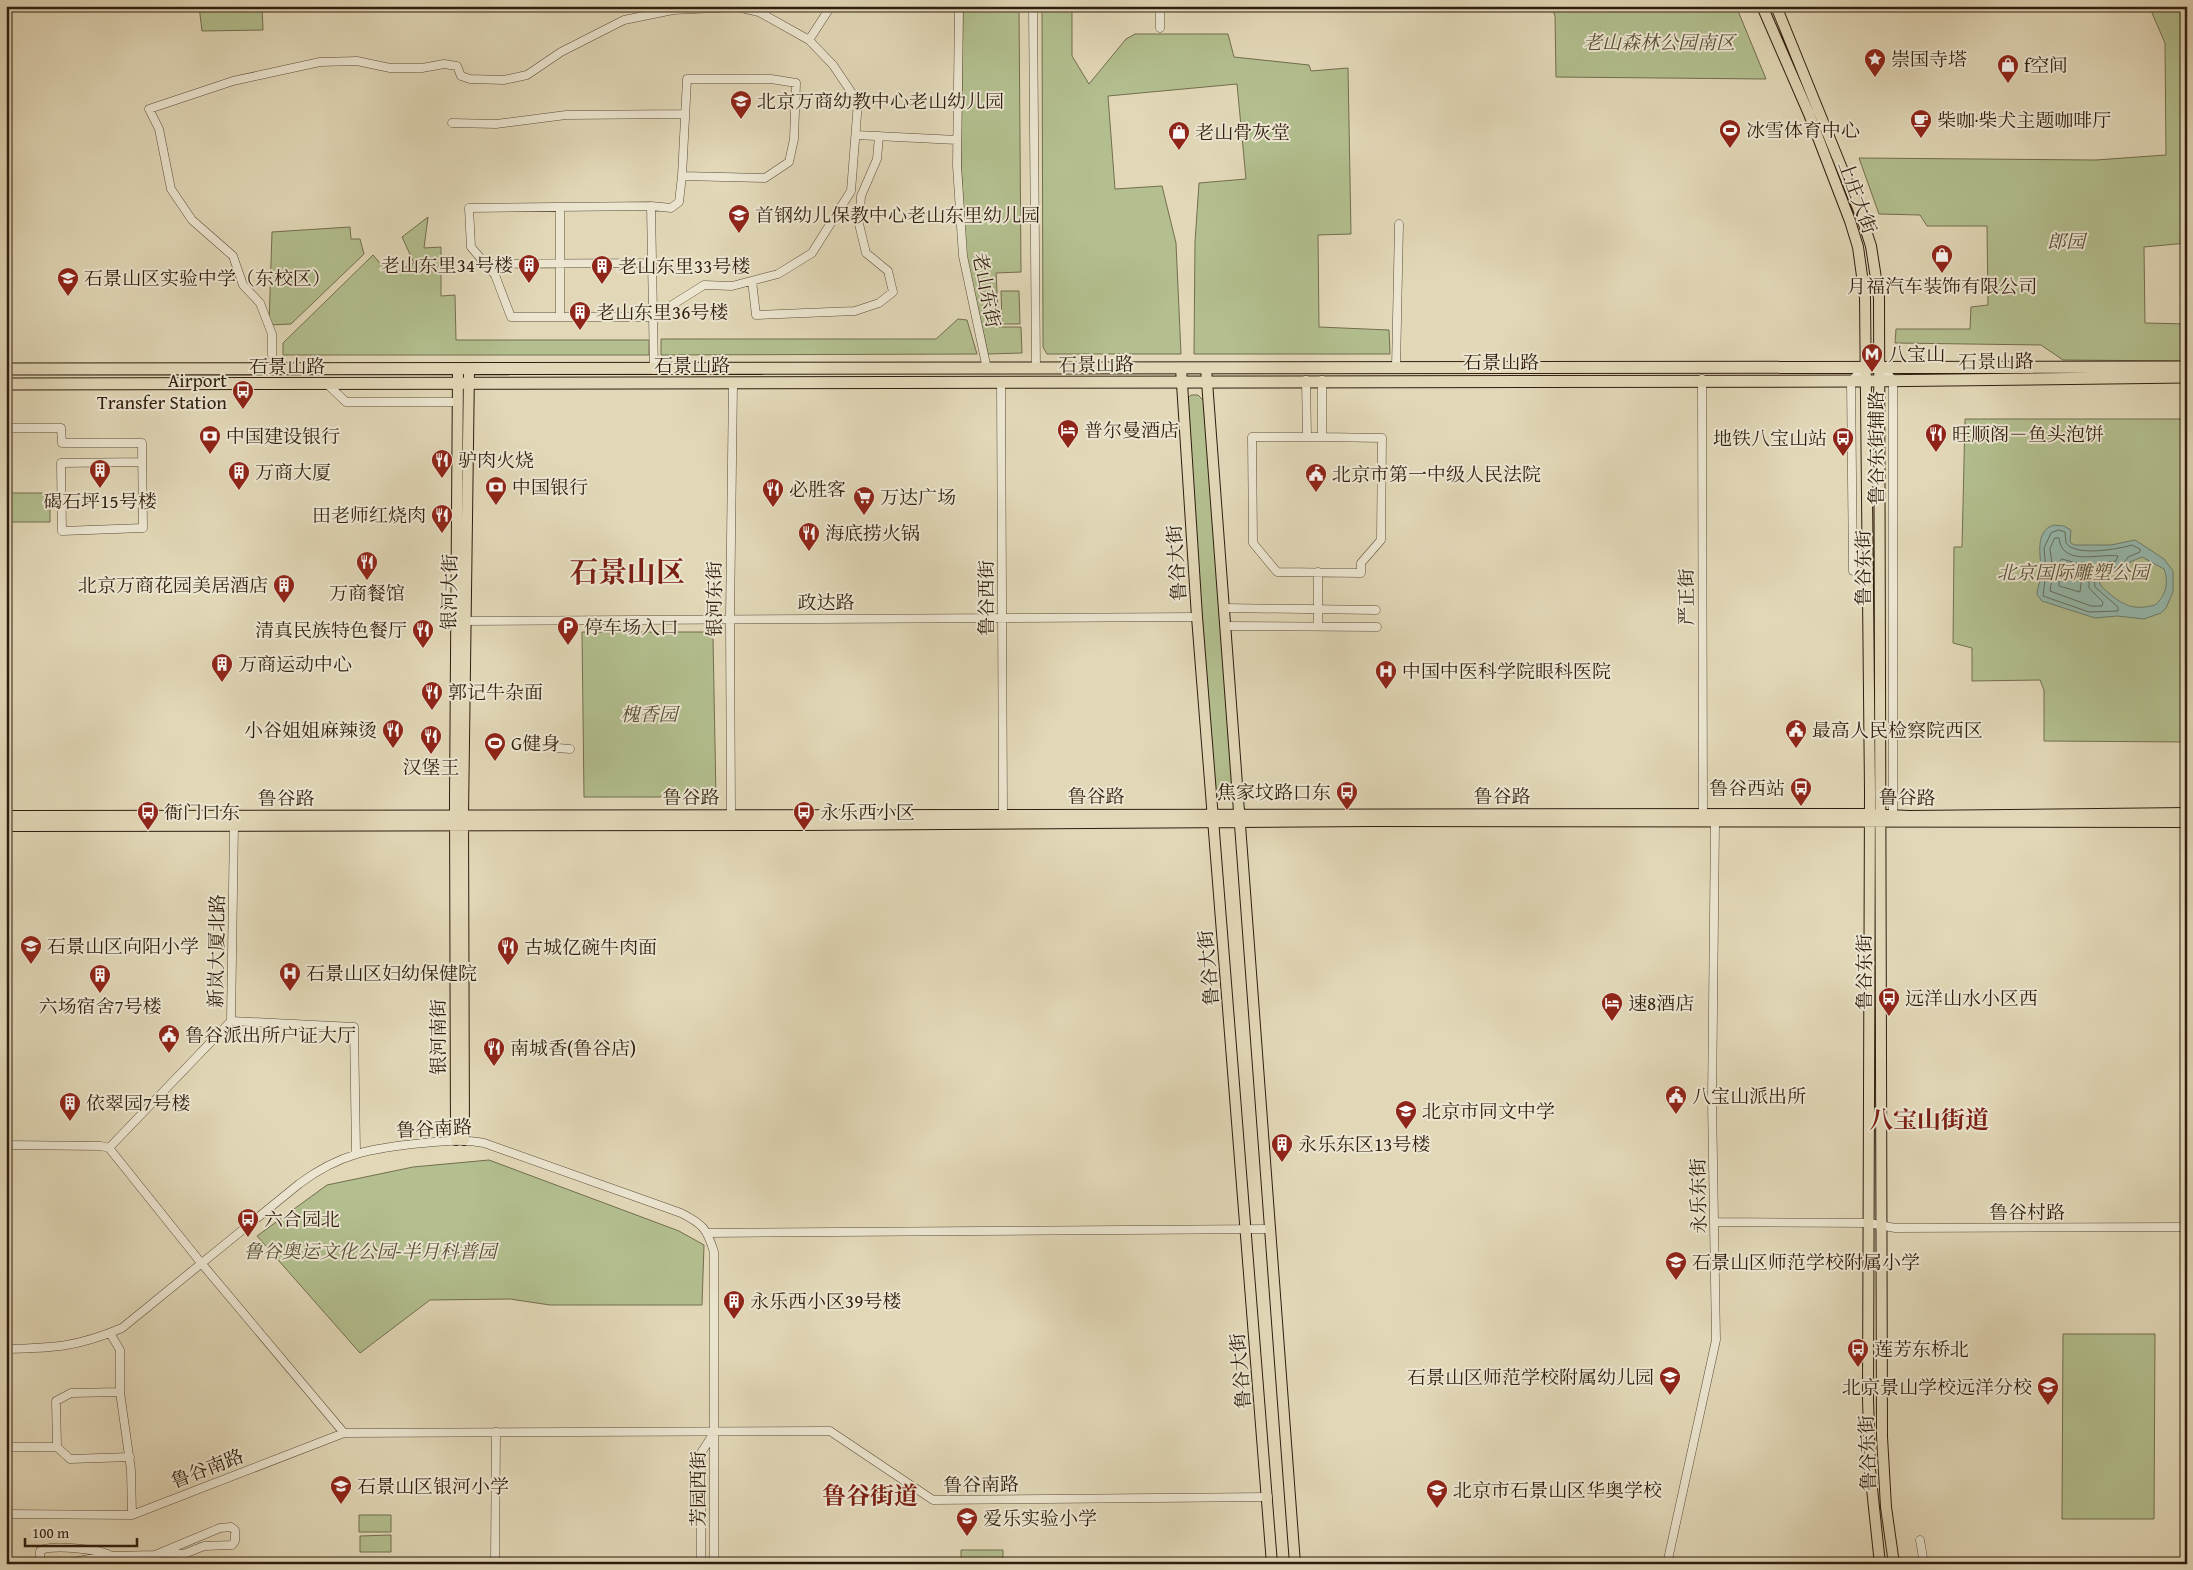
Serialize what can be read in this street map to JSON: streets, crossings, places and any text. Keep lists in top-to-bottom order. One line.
{"streets":{"highway":["石景山路"],"main road":["上庄大街","鲁谷大街","鲁谷东街","银河大街","鲁谷路","银河南街"],"street":["老山东街","鲁谷东街辅路","严正街","鲁谷西街","银河东街","政达路","新岚大厦北路","鲁谷南路","永乐东街","鲁谷村路","芳园西街"]},"crossings":[["上庄大街","石景山路"],["上庄大街","鲁谷东街辅路"],["上庄大街","鲁谷东街"],["老山东街","石景山路"],["石景山路","鲁谷东街辅路"],["石景山路","鲁谷大街"],["石景山路","鲁谷东街"],["石景山路","银河大街"],["石景山路","严正街"],["石景山路","鲁谷西街"],["石景山路","银河东街"],["鲁谷东街辅路","鲁谷东街"],["鲁谷东街辅路","鲁谷路"],["鲁谷大街","政达路"],["鲁谷大街","鲁谷路"],["鲁谷大街","鲁谷南路"],["鲁谷东街","鲁谷路"],["鲁谷东街","鲁谷村路"],["银河大街","政达路"],["银河大街","鲁谷路"],["银河大街","银河南街"],["严正街","鲁谷路"],["鲁谷西街","政达路"],["鲁谷西街","鲁谷路"],["银河东街","政达路"],["银河东街","鲁谷路"],["鲁谷路","新岚大厦北路"],["鲁谷路","银河南街"],["鲁谷路","永乐东街"],["银河南街","鲁谷南路"],["鲁谷南路","芳园西街"],["永乐东街","鲁谷村路"]],"districts":["石景山区","八宝山街道","鲁谷街道"],"parks":["老山森林公园南区","郎园","北京国际雕塑公园","槐香园","鲁谷奥运文化公园-半月科普园"],"places":{"place":["崇国寺塔"],"shop":["f空间","老山骨灰堂","月福汽车装饰有限公司"],"school or university":["北京万商幼教中心老山幼儿园","首钢幼儿保教中心老山东里幼儿园","石景山区实验中学（东校区）","石景山区向阳小学","北京市同文中学","石景山区师范学校附属小学","石景山区师范学校附属幼儿园","北京景山学校远洋分校","石景山区银河小学","北京市石景山区华奥学校","爱乐实验小学"],"cafe":["柴咖·柴犬主题咖啡厅"],"sports":["冰雪体育中心","G健身"],"building":["老山东里34号楼","老山东里33号楼","老山东里36号楼","碣石坪15号楼","万商大厦","北京万商花园美居酒店","万商运动中心","六场宿舍7号楼","依翠园7号楼","永乐东区13号楼","永乐西小区39号楼"],"metro station":["八宝山"],"bus stop":["Airport Transfer Station","地铁八宝山站","鲁谷西站","焦家坟路口东","衙门口东","永乐西小区","远洋山水小区西","六合园北","莲芳东桥北"],"hotel":["普尔曼酒店","速8酒店"],"restaurant":["旺顺阁－鱼头泡饼","驴肉火烧","必胜客","田老师红烧肉","海底捞火锅","万商餐馆","清真民族特色餐厅","郭记牛杂面","小谷姐姐麻辣烫","汉堡王","古城亿碗牛肉面","南城香(鲁谷店)"],"bank":["中国建设银行","中国银行"],"public building":["北京市第一中级人民法院","最高人民检察院西区","鲁谷派出所户证大厅","八宝山派出所"],"supermarket":["万达广场"],"parking":["停车场入口"],"hospital":["中国中医科学院眼科医院","石景山区妇幼保健院"]},"scale_bar":"100 m"}
